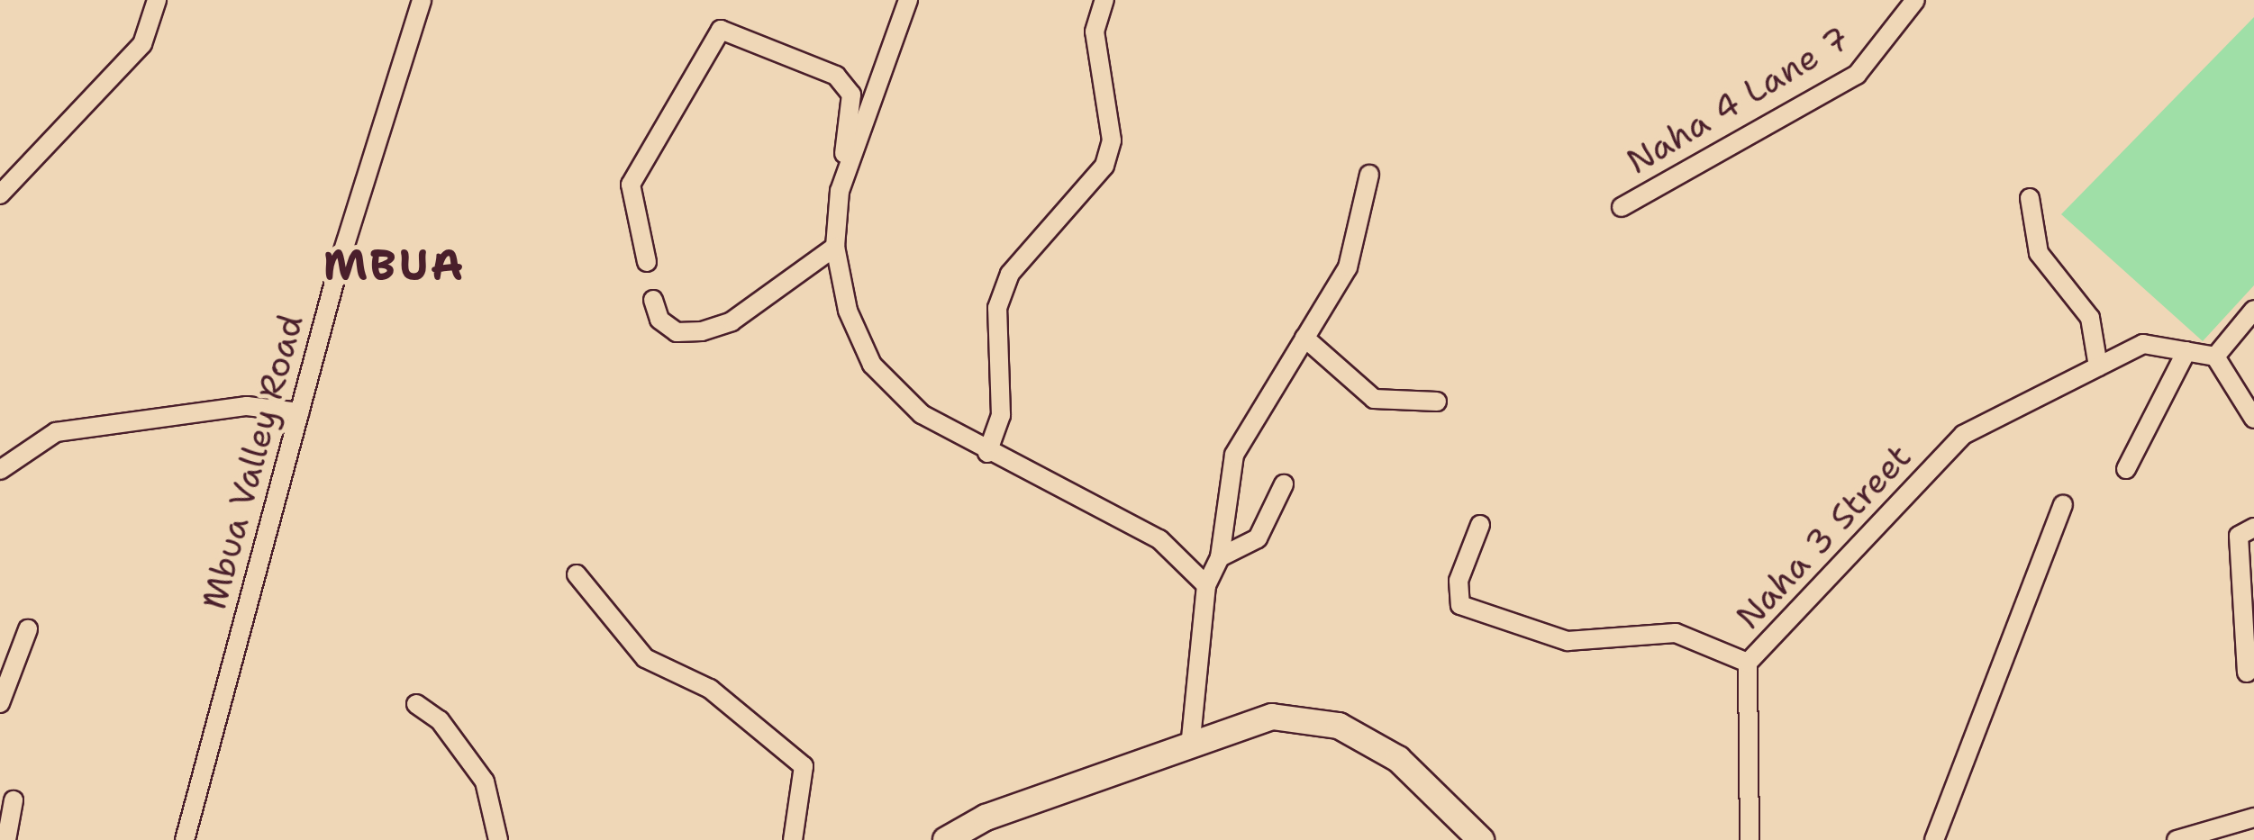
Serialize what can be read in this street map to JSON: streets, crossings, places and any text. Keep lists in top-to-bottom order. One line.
{"streets":{"street":["Naha 4 Lane 7","Mbua Valley Road","Naha 3 Street"]},"districts":["MBUA"]}
